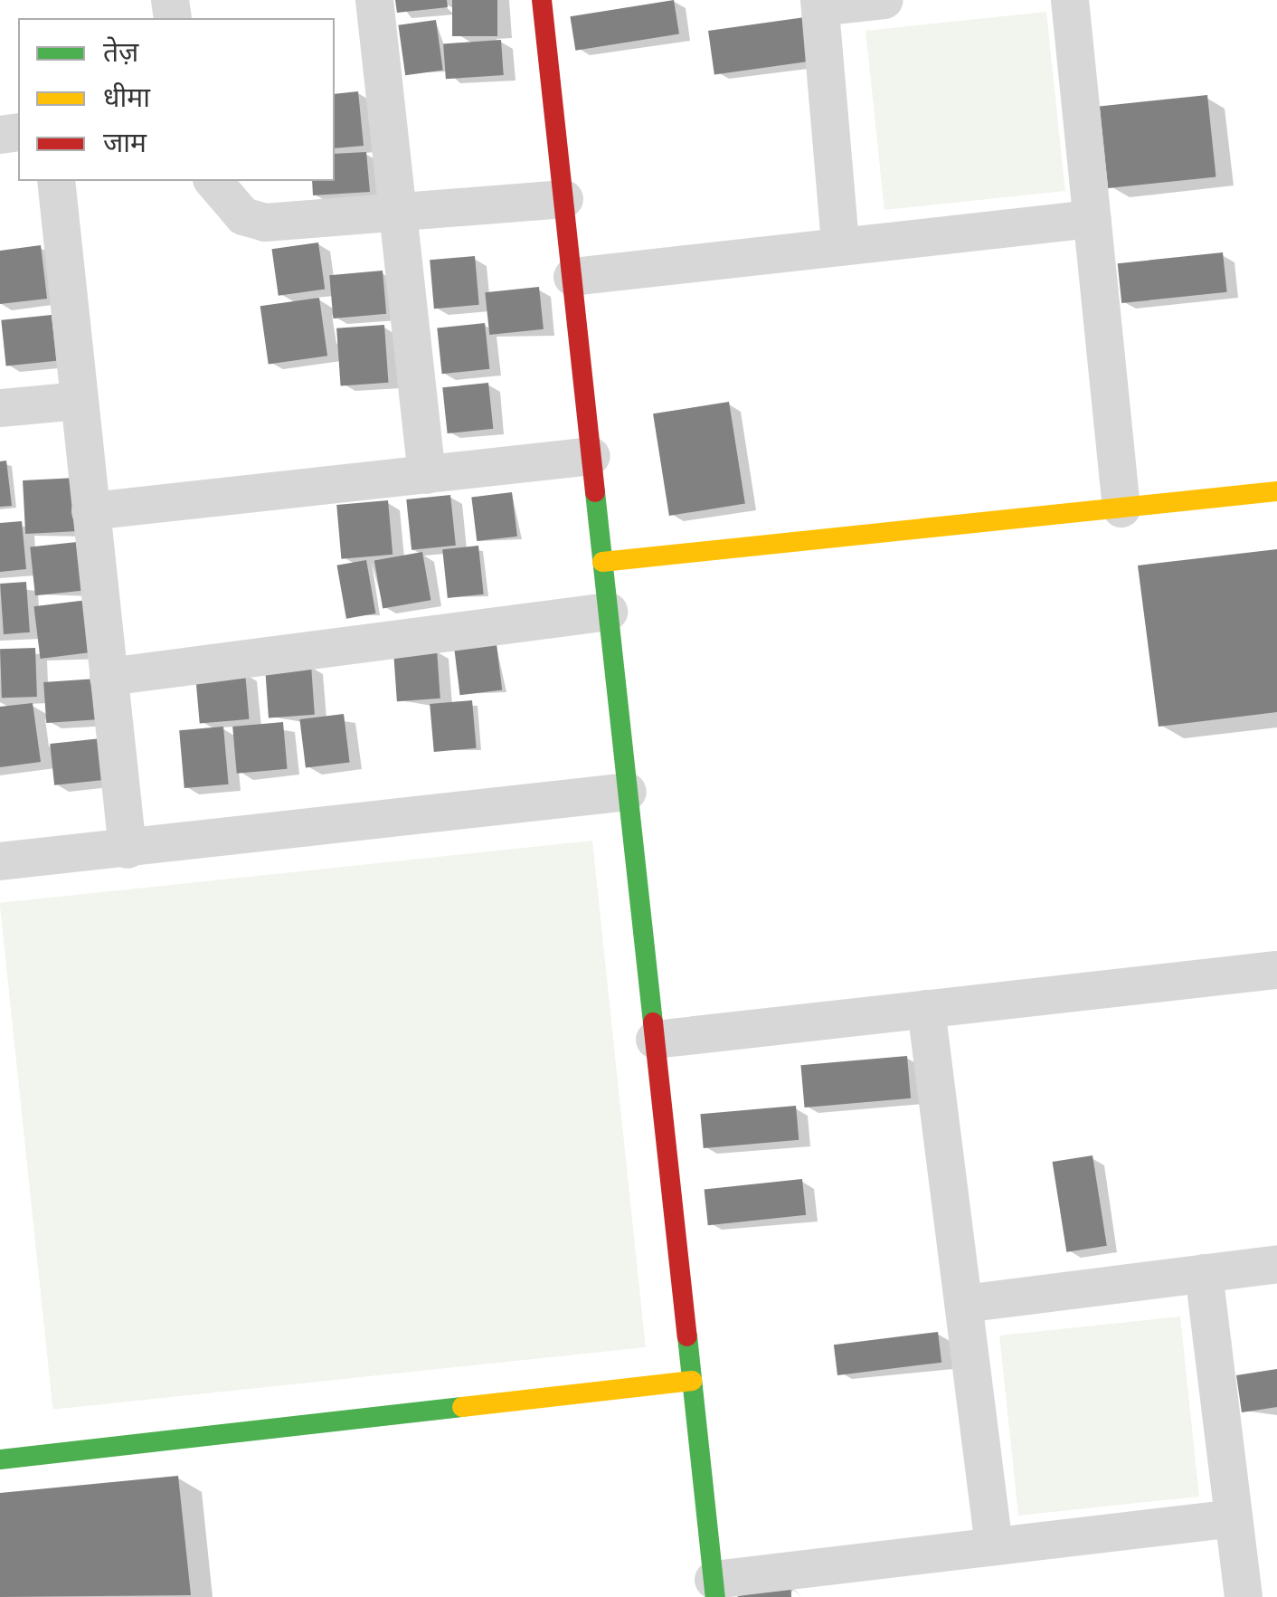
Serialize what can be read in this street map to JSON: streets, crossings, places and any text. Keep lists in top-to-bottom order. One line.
{"legend":["तेज़","धीमा","जाम"]}
